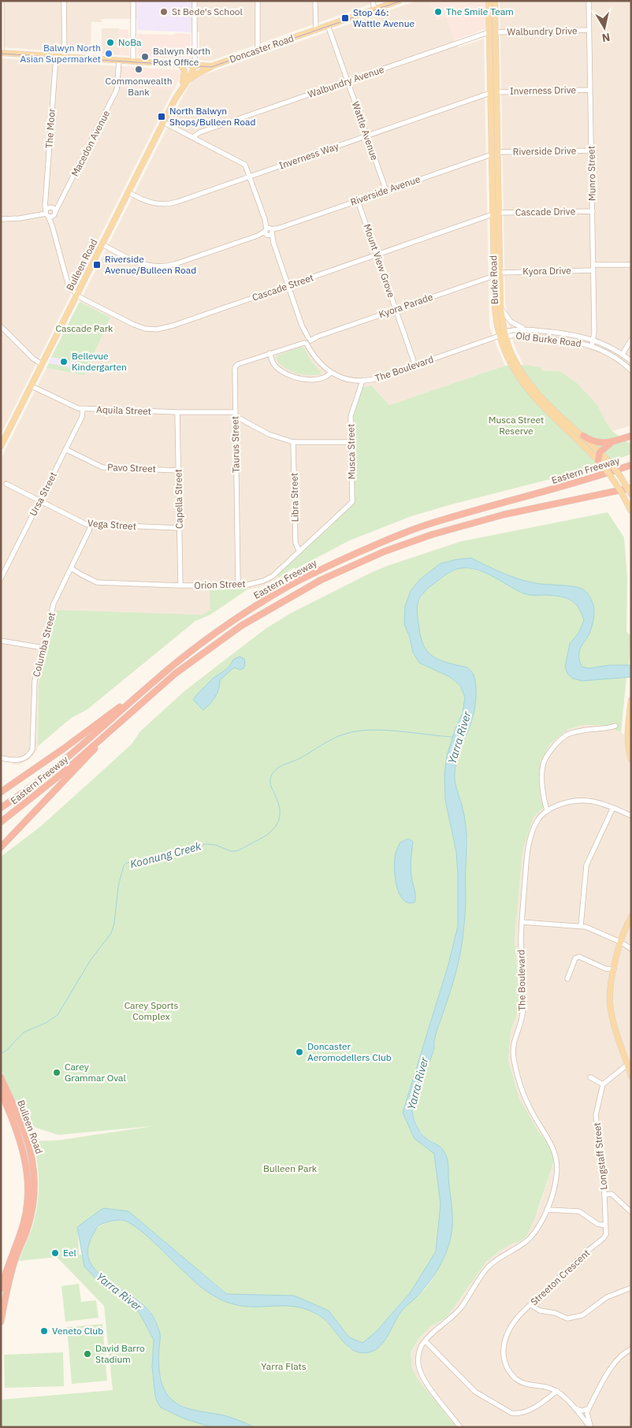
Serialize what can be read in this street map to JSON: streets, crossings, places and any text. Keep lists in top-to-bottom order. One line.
{"streets":{"highway":["Bulleen Road","Eastern Freeway"],"main road":["Doncaster Road","Burke Road"],"street":["Walbundry Drive","Walbundry Avenue","Inverness Drive","The Moor","Wattle Avenue","Macedon Avenue","Riverside Drive","Inverness Way","Munro Street","Riverside Avenue","Cascade Drive","Mount View Grove","Kyora Drive","Cascade Street","Kyora Parade","Old Burke Road","The Boulevard","Aquila Street","Taurus Street","Musca Street","Pavo Street","Ursa Street","Libra Street","Capella Street","Vega Street","Orion Street","Columba Street","Longstaff Street","Streeton Crescent"]},"crossings":[["Walbundry Drive","Munro Street"],["Walbundry Drive","Burke Road"],["Doncaster Road","The Moor"],["Doncaster Road","Wattle Avenue"],["Doncaster Road","Macedon Avenue"],["Doncaster Road","Bulleen Road"],["Walbundry Avenue","Wattle Avenue"],["Walbundry Avenue","Burke Road"],["Walbundry Avenue","The Boulevard"],["Inverness Drive","Munro Street"],["Inverness Drive","Burke Road"],["The Moor","Macedon Avenue"],["Wattle Avenue","Inverness Way"],["Wattle Avenue","Riverside Avenue"],["Macedon Avenue","Bulleen Road"],["Macedon Avenue","Cascade Street"],["Riverside Drive","Munro Street"],["Riverside Drive","Burke Road"],["Inverness Way","Bulleen Road"],["Inverness Way","Burke Road"],["Inverness Way","The Boulevard"],["Munro Street","Cascade Drive"],["Munro Street","Kyora Drive"],["Munro Street","Old Burke Road"],["Riverside Avenue","Mount View Grove"],["Riverside Avenue","Bulleen Road"],["Riverside Avenue","Burke Road"],["Riverside Avenue","The Boulevard"],["Cascade Drive","Burke Road"],["Mount View Grove","Cascade Street"],["Mount View Grove","Kyora Parade"],["Mount View Grove","The Boulevard"],["Bulleen Road","Cascade Street"],["Bulleen Road","The Boulevard"],["Bulleen Road","Aquila Street"],["Kyora Drive","Burke Road"],["Burke Road","Cascade Street"],["Burke Road","Kyora Parade"],["Burke Road","Old Burke Road"],["Burke Road","The Boulevard"],["Cascade Street","The Boulevard"],["Kyora Parade","The Boulevard"],["Kyora Parade","Taurus Street"],["Old Burke Road","The Boulevard"],["The Boulevard","Taurus Street"],["The Boulevard","Musca Street"],["Aquila Street","Taurus Street"],["Aquila Street","Ursa Street"],["Aquila Street","Capella Street"],["Taurus Street","Orion Street"],["Musca Street","Orion Street"],["Pavo Street","Ursa Street"],["Pavo Street","Capella Street"],["Ursa Street","Vega Street"],["Libra Street","Orion Street"],["Capella Street","Vega Street"],["Capella Street","Orion Street"],["Vega Street","Columba Street"],["Orion Street","Columba Street"],["Longstaff Street","Streeton Crescent"]],"water":["Yarra River","Koonung Creek"],"parks":["Cascade Park","Musca Street Reserve","Carey Sports Complex","Bulleen Park","Yarra Flats"],"places":{"other":["St Bede's School","The Smile Team","NoBa","Balwyn North Asian Supermarket","Balwyn North Post Office","Commonwealth Bank","Bellevue Kindergarten","Doncaster Aeromodellers Club","Carey Grammar Oval","Eel","Veneto Club","David Barro Stadium"],"transit":["Stop 46: Wattle Avenue","North Balwyn Shops/Bulleen Road","Riverside Avenue/Bulleen Road"]},"north":"bottom"}
